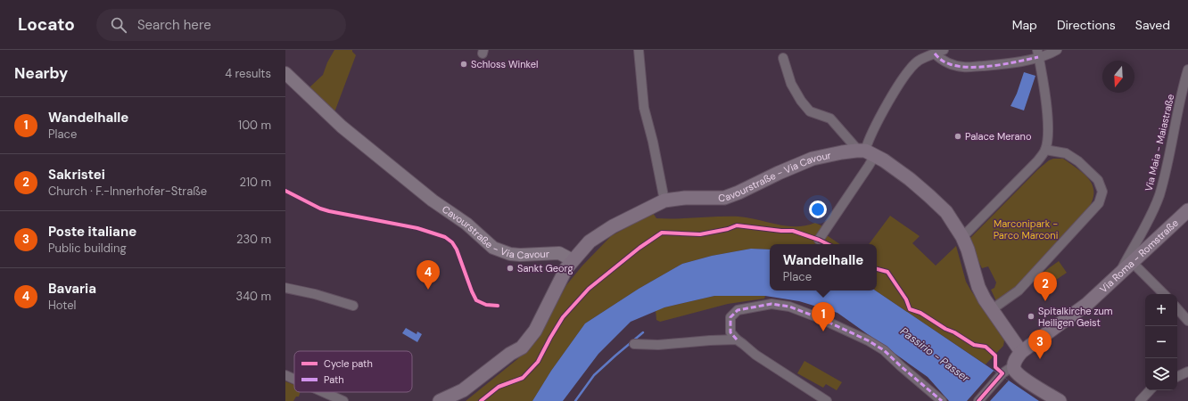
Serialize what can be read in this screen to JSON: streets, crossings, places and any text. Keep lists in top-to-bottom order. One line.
{"streets":{"main road":["Cavourstraße - Via Cavour","Via Roma - Romstraße"],"street":["Via Maia - Maiastraße"]},"crossings":[["Via Maia - Maiastraße","Via Roma - Romstraße"]],"water":["Passirio - Passer"],"parks":["Marconipark - Parco Marconi"],"places":["Schloss Winkel","Palace Merano","Sankt Georg","Spitalkirche zum Heiligen Geist"],"legend":["Cycle path","Path"],"north":"bottom","page":{"header":"Locato","search":"Search here","nav":["Map","Directions","Saved"],"heading":["Nearby","4 results"],"list":[{"mark":"1","name":"Wandelhalle","note":"Place","value":"100 m"},{"mark":"2","name":"Sakristei","note":"Church · F.-Innerhofer-Straße","value":"210 m"},{"mark":"3","name":"Poste italiane","note":"Public building","value":"230 m"},{"mark":"4","name":"Bavaria","note":"Hotel","value":"340 m"}],"popup":["Wandelhalle","Place"],"pins":["4","2","1","3"],"map_buttons":["+","−"]}}
